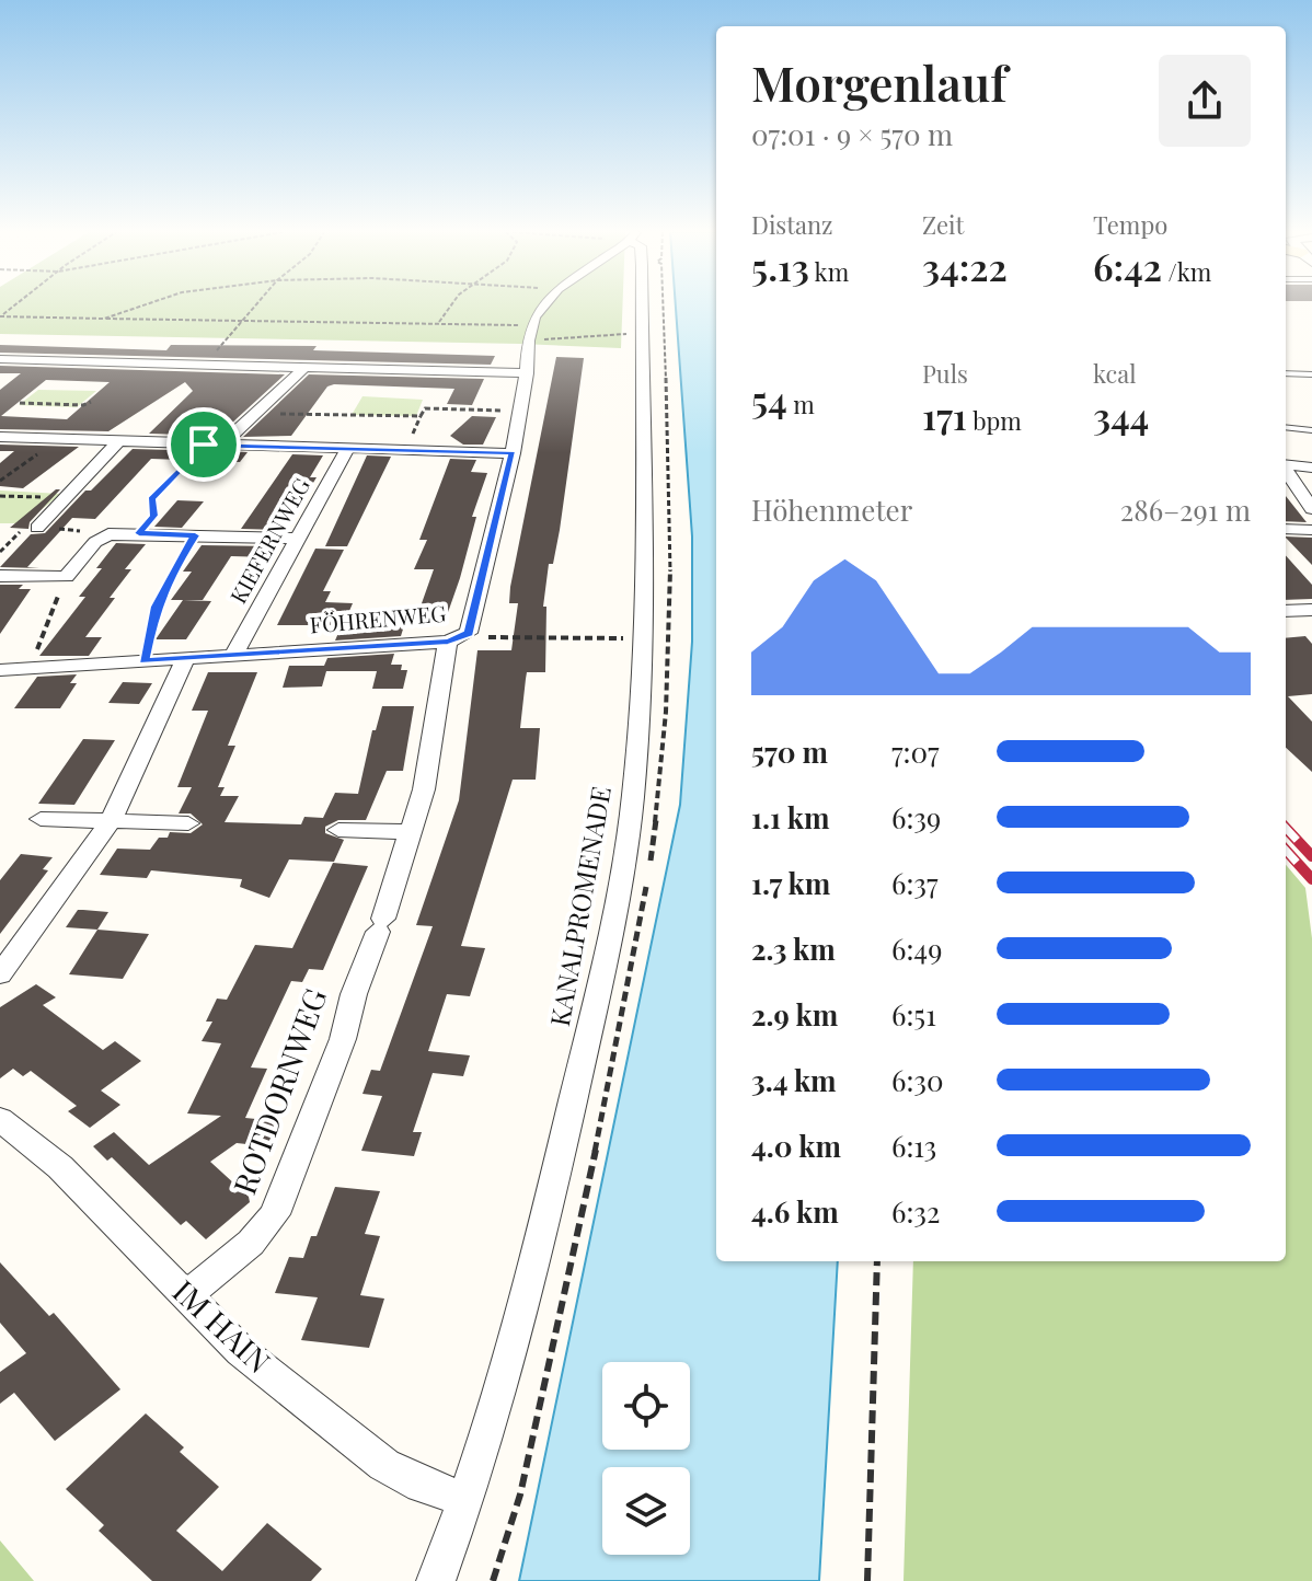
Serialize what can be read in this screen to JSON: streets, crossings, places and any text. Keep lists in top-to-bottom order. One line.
{"streets":{"street":["KIEFERNWEG","FÖHRENWEG","KANALPROMENADE","ROTDORNWEG","IM HAIN"]},"crossings":[["KIEFERNWEG","FÖHRENWEG"],["FÖHRENWEG","ROTDORNWEG"],["KANALPROMENADE","IM HAIN"],["ROTDORNWEG","IM HAIN"]],"page":{"heading":["Morgenlauf","07:01 · 9 × 570 m"],"stats":[["Distanz","5.13 km"],["Zeit","34:22"],["Tempo","6:42 /km"],["54 m"],["Puls","171 bpm"],["kcal","344"]],"chart":["Höhenmeter","286–291 m"],"list":[{"name":"570 m","note":"7:07"},{"name":"1.1 km","note":"6:39"},{"name":"1.7 km","note":"6:37"},{"name":"2.3 km","note":"6:49"},{"name":"2.9 km","note":"6:51"},{"name":"3.4 km","note":"6:30"},{"name":"4.0 km","note":"6:13"},{"name":"4.6 km","note":"6:32"}]}}
